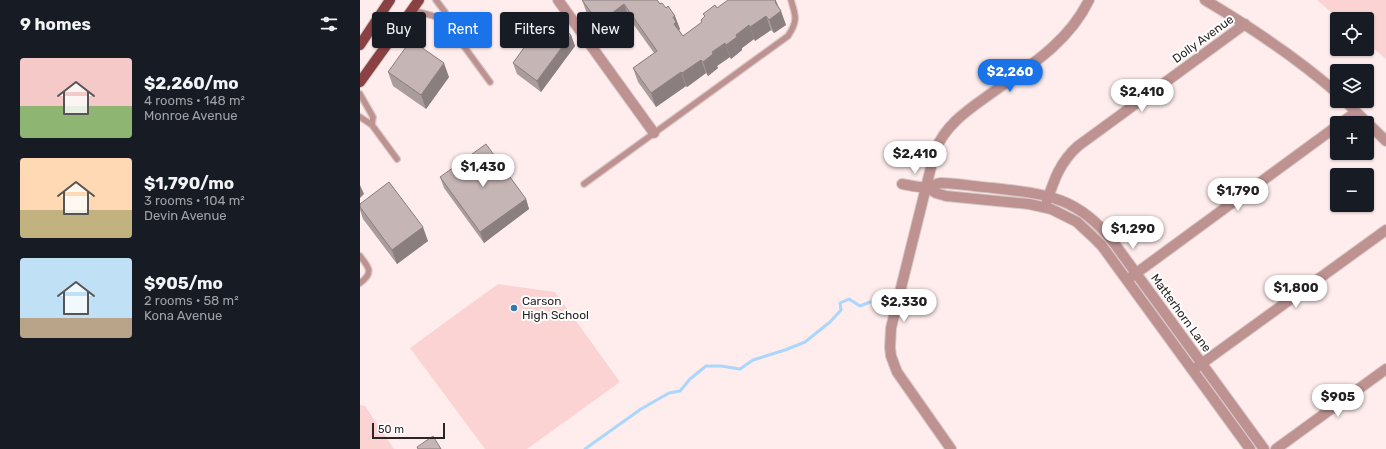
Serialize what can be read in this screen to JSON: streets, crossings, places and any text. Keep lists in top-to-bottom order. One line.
{"streets":{"street":["Dolly Avenue","Matterhorn Lane"]},"crossings":[["Dolly Avenue","Matterhorn Lane"]],"places":["Carson High School"],"scale_bar":"50 m","page":{"heading":"9 homes","map_buttons":["+","−"],"chip":["Buy","Rent","Filters","New"],"list":[{"name":"$2,260/mo","note":"4 rooms · 148 m² · Monroe Avenue"},{"name":"$1,790/mo","note":"3 rooms · 104 m² · Devin Avenue"},{"name":"$905/mo","note":"2 rooms · 58 m² · Kona Avenue"}],"price":["$2,260","$2,410","$2,410","$1,430","$1,790","$1,290","$1,800","$2,330","$905"],"scale":"50 m"}}
